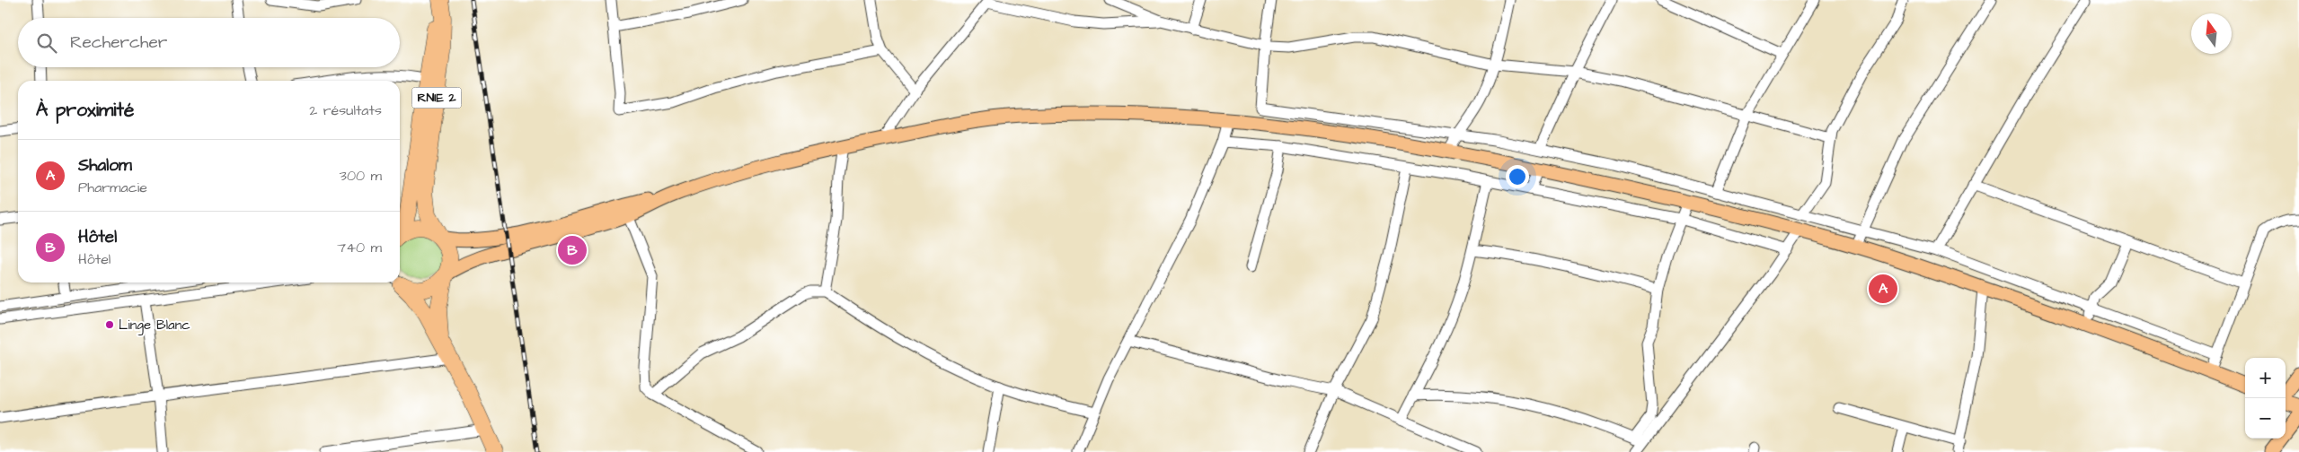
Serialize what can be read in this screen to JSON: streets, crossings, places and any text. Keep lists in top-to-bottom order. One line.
{"streets":{"highway":["RNIE 2"]},"places":["Linge Blanc"],"north":"top","page":{"search":"Rechercher","heading":["À proximité","2 résultats"],"list":[{"mark":"A","name":"Shalom","note":"Pharmacie","value":"300 m"},{"mark":"B","name":"Hôtel","note":"Hôtel","value":"740 m"}],"pins":["B","A"],"map_buttons":["+","−"]}}
